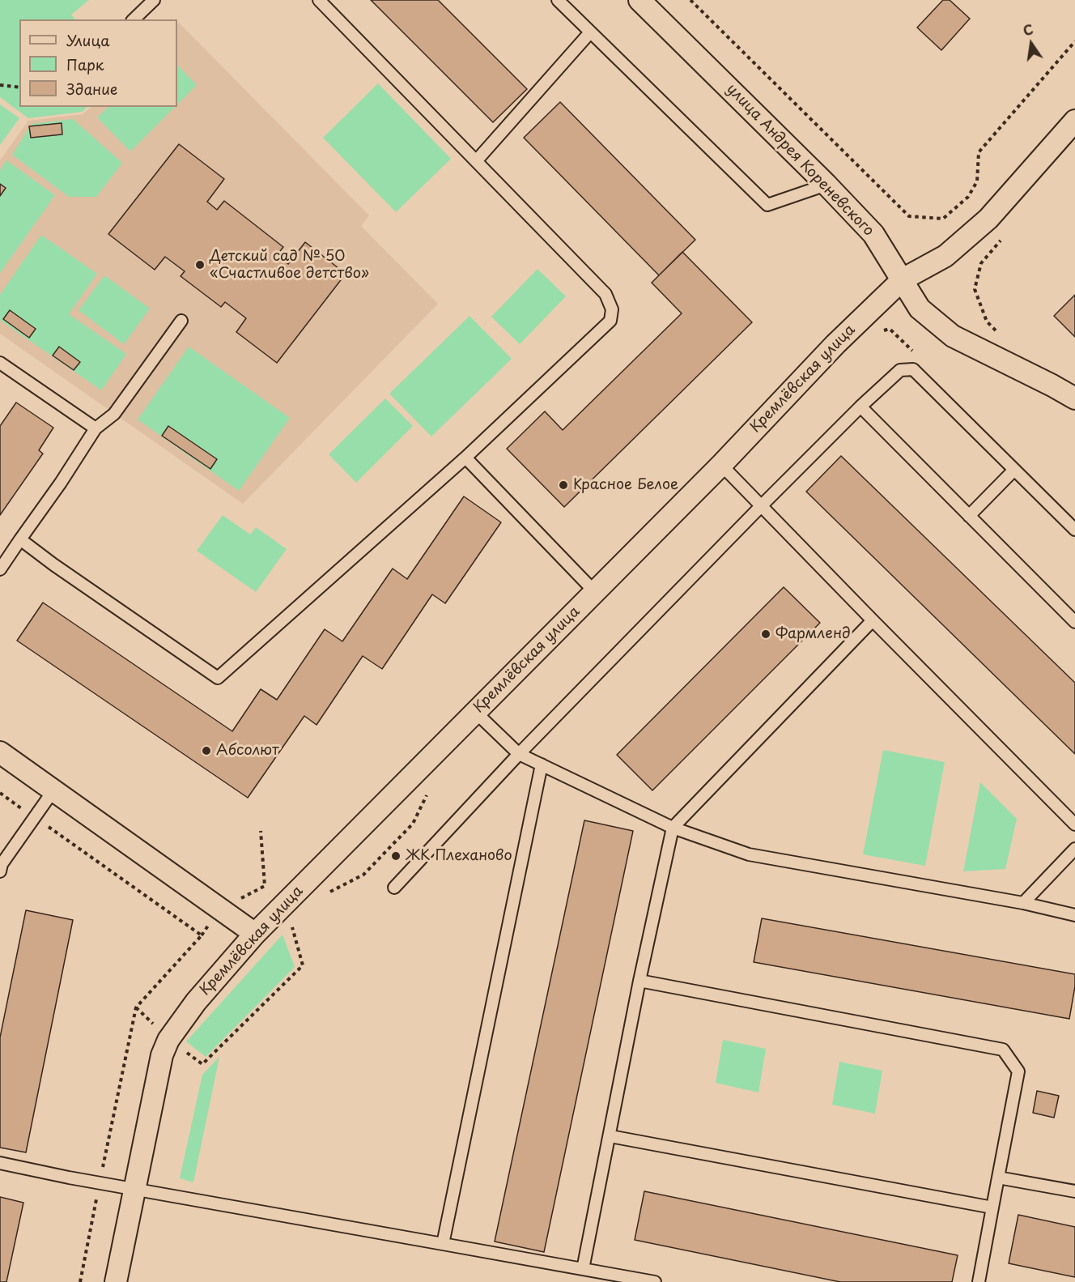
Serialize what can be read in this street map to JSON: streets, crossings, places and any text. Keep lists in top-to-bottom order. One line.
{"streets":{"street":["улица Андрея Кореневского","Кремлёвская улица"]},"crossings":[["улица Андрея Кореневского","Кремлёвская улица"]],"places":["Детский сад № 50 «Счастливое детство»","Красное Белое","Фармленд","Абсолют","ЖК Плеханово"],"legend":["Улица","Парк","Здание"],"north":"top"}
